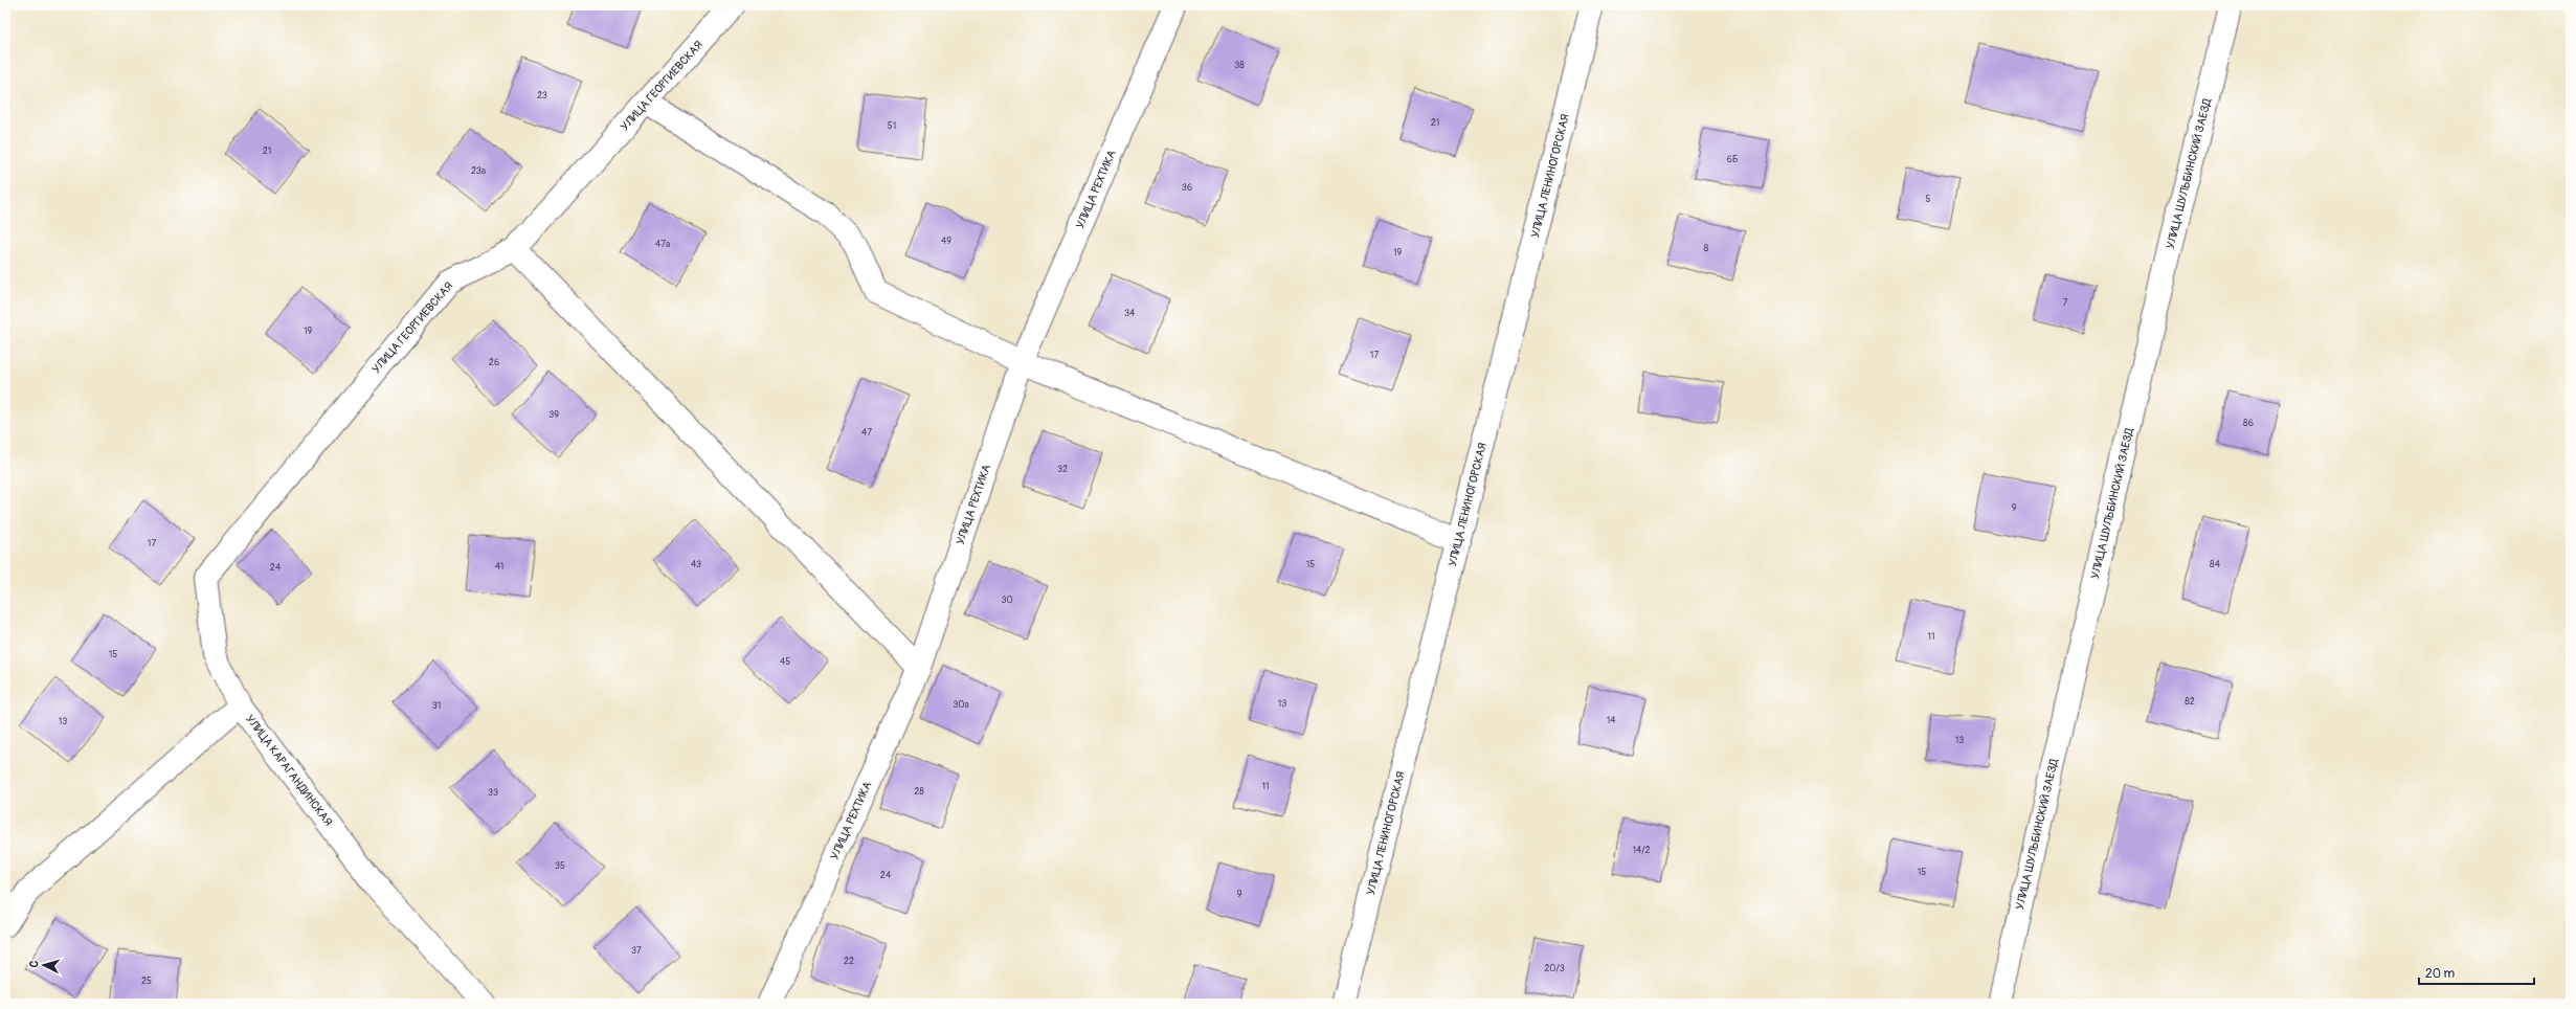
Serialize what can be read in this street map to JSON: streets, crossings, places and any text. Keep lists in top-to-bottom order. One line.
{"streets":{"street":["УЛИЦА ГЕОРГИЕВСКАЯ","УЛИЦА ШУЛЬБИНСКИЙ ЗАЕЗД","УЛИЦА ЛЕНИНОГОРСКАЯ","УЛИЦА РЕХТИКА","УЛИЦА КАРАГАНДИНСКАЯ"]},"crossings":[["УЛИЦА ГЕОРГИЕВСКАЯ","УЛИЦА КАРАГАНДИНСКАЯ"]],"house_numbers":["38","23","21","51","21","6Б","23а","36","5","49","47а","8","19","7","34","19","17","26","39","86","47","32","9","17","43","15","84","41","24","30","11","15","45","82","13","30а","31","14","13","13","11","28","33","14/2","35","15","24","9","37","22","20/3","25"],"scale_bar":"20 m","north":"left"}
